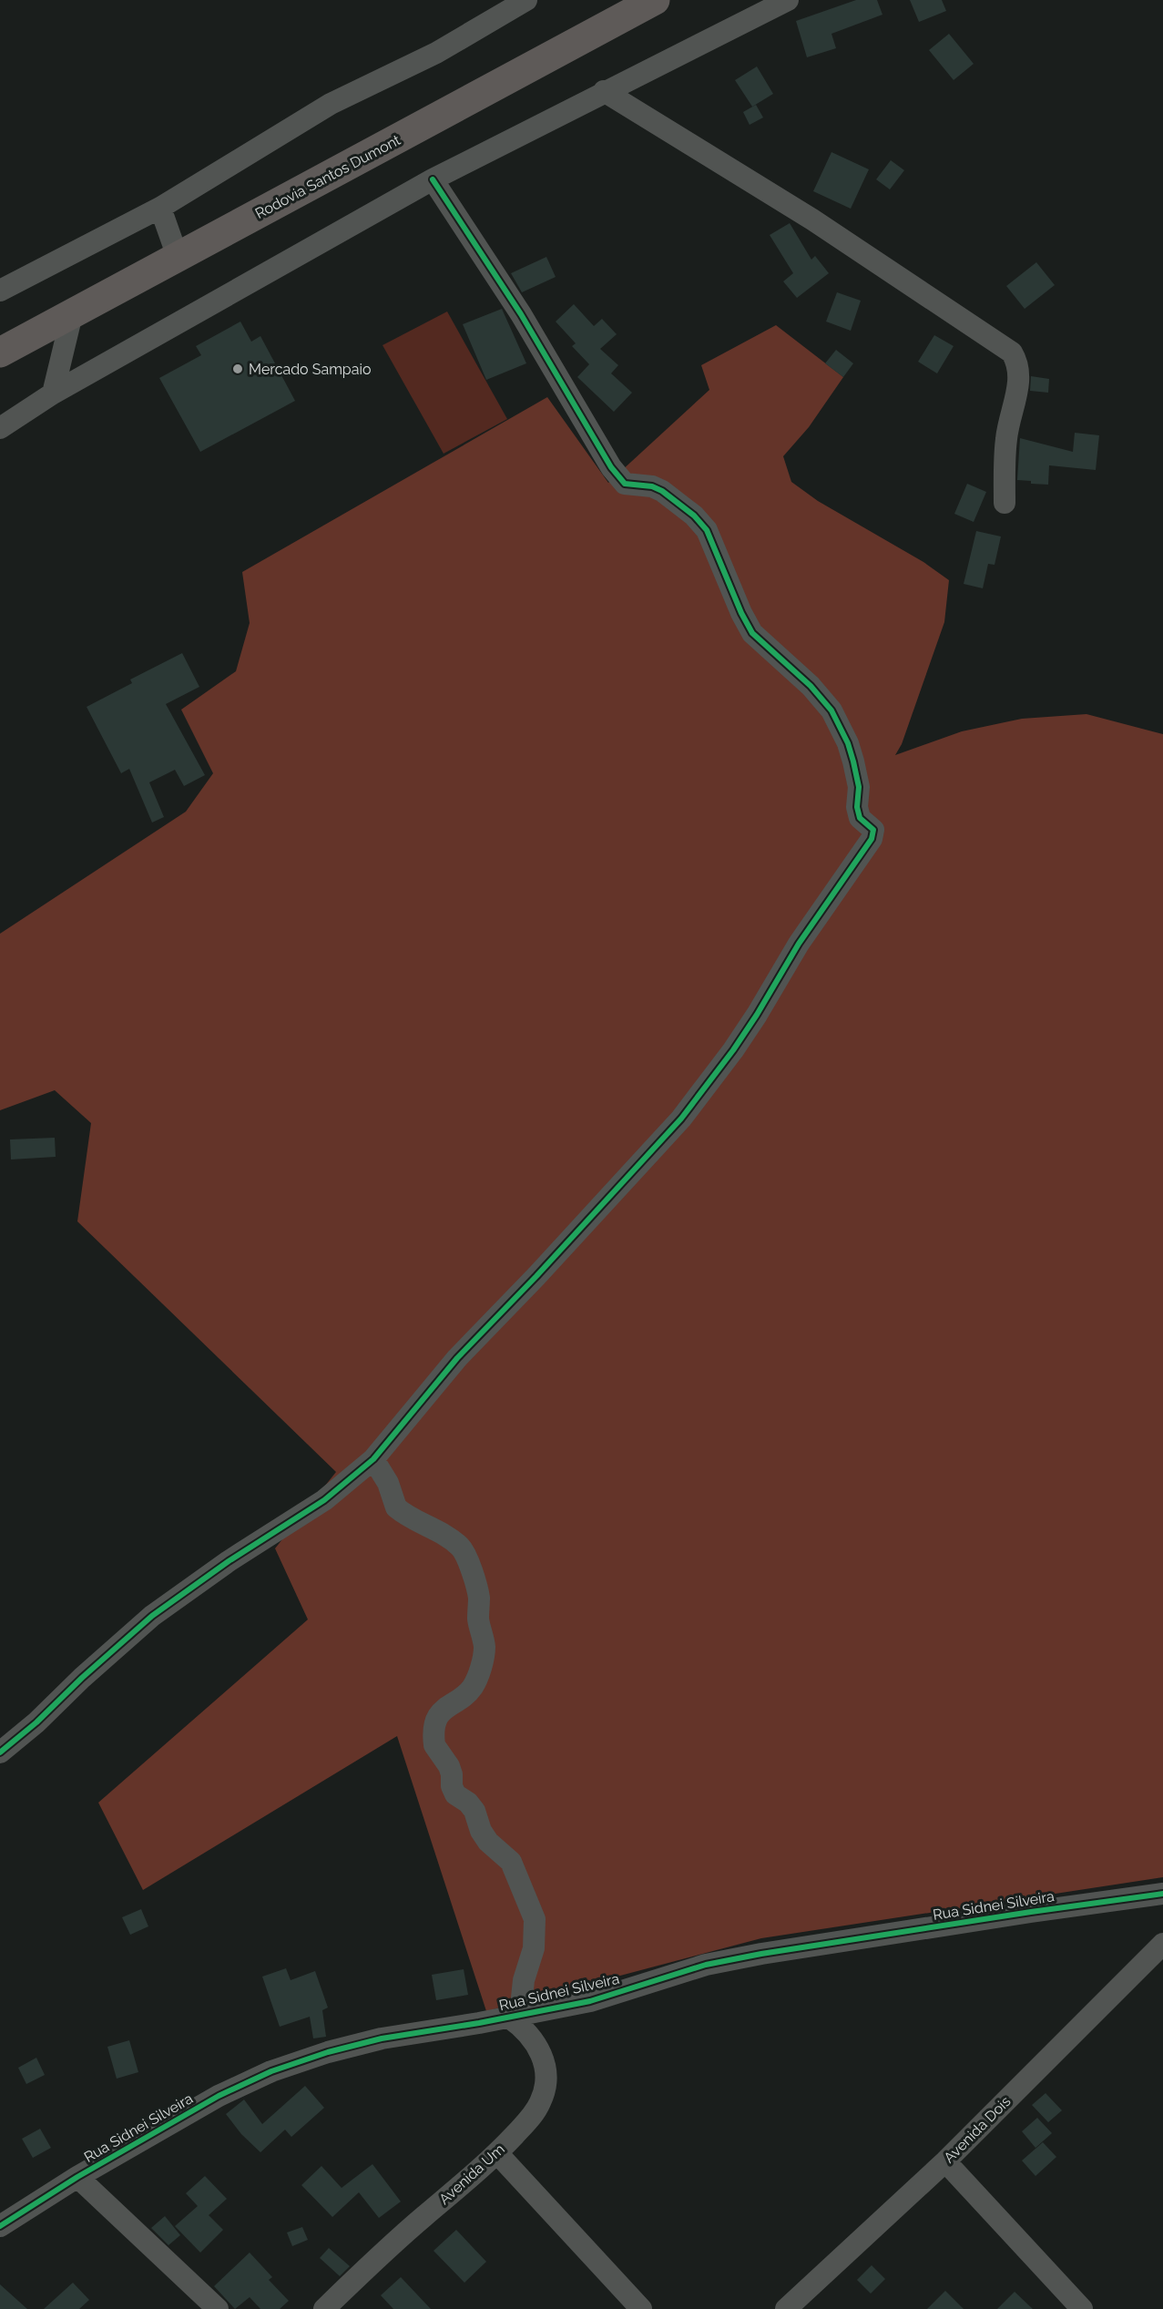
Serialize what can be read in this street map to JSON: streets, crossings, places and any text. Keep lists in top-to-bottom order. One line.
{"streets":{"highway":["Rodovia Santos Dumont"],"street":["Rua Sidnei Silveira","Avenida Dois","Avenida Um"]},"crossings":[["Rua Sidnei Silveira","Avenida Um"]],"places":["Mercado Sampaio"]}
